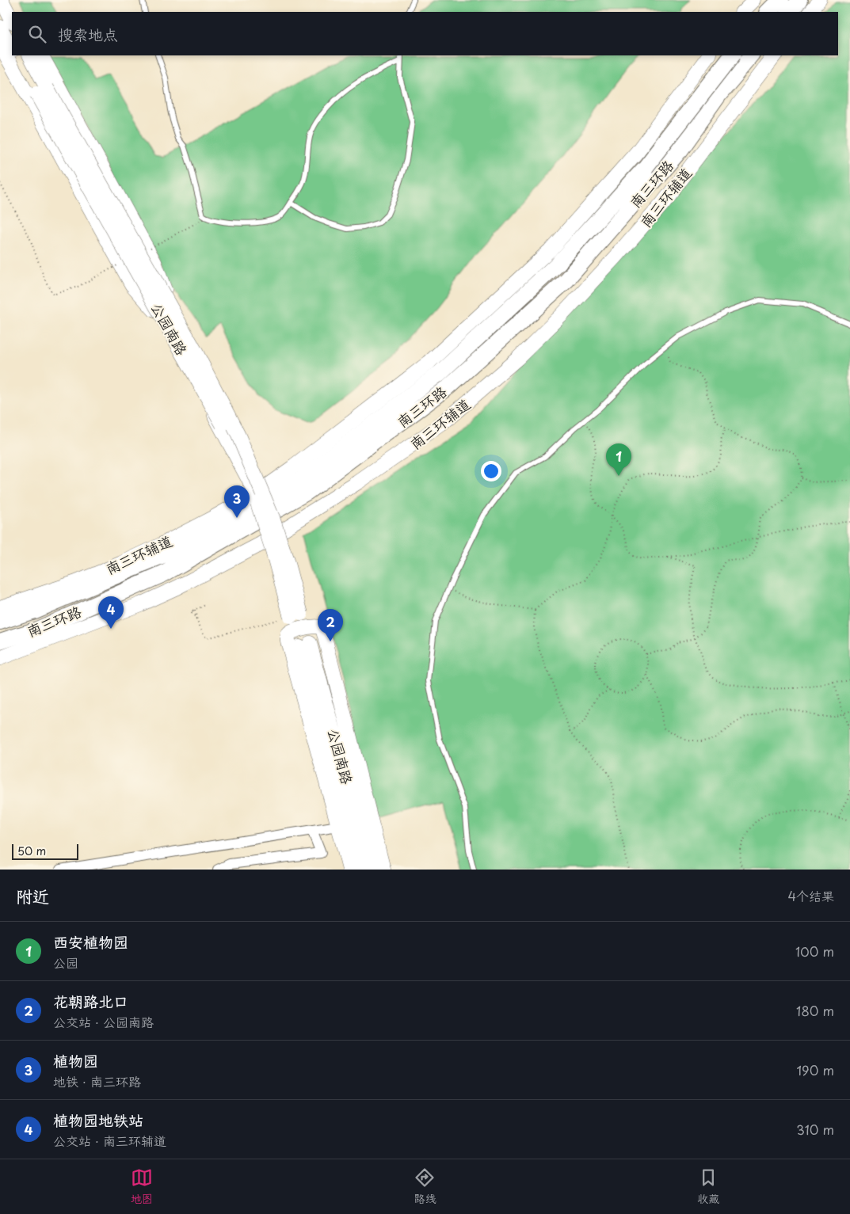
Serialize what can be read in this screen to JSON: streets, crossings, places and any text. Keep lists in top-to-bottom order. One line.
{"streets":{"highway":["南三环路"],"main road":["南三环辅道","公园南路"]},"scale_bar":"50 m","page":{"search":"搜索地点","pins":["1","3","4","2"],"scale":"50 m","heading":["附近","4个结果"],"list":[{"mark":"1","name":"西安植物园","note":"公园","value":"100 m"},{"mark":"2","name":"花朝路北口","note":"公交站 · 公园南路","value":"180 m"},{"mark":"3","name":"植物园","note":"地铁 · 南三环路","value":"190 m"},{"mark":"4","name":"植物园地铁站","note":"公交站 · 南三环辅道","value":"310 m"}],"nav":["地图","路线","收藏"]}}
